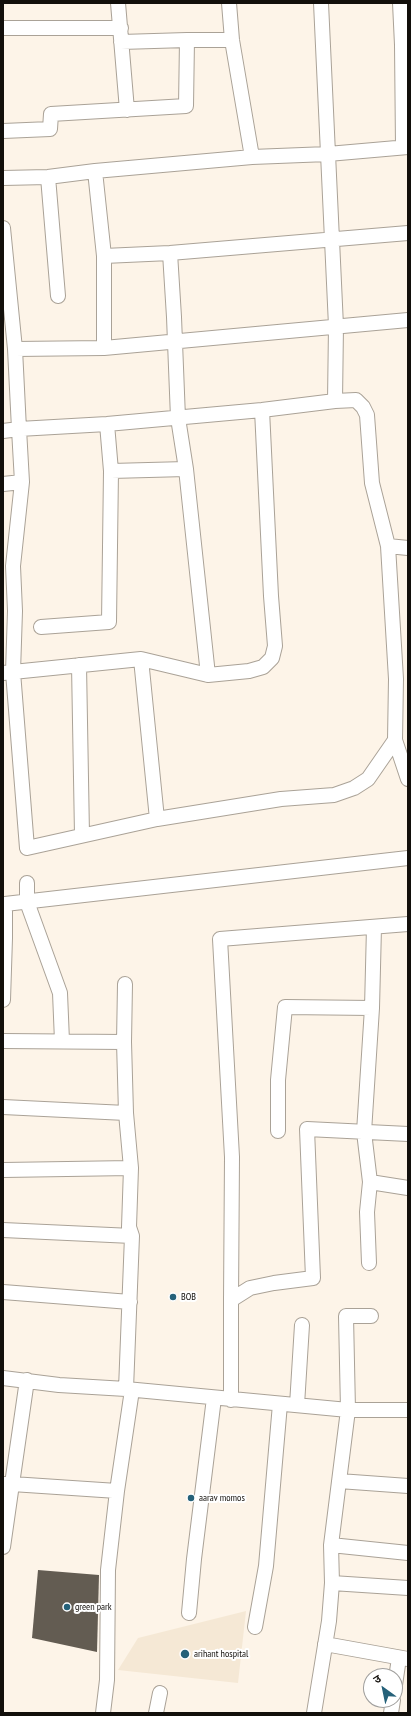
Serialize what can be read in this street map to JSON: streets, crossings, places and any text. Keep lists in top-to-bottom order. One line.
{"places":["BOB","aarav momos","green park","arihant hospital"],"north":"top left"}
